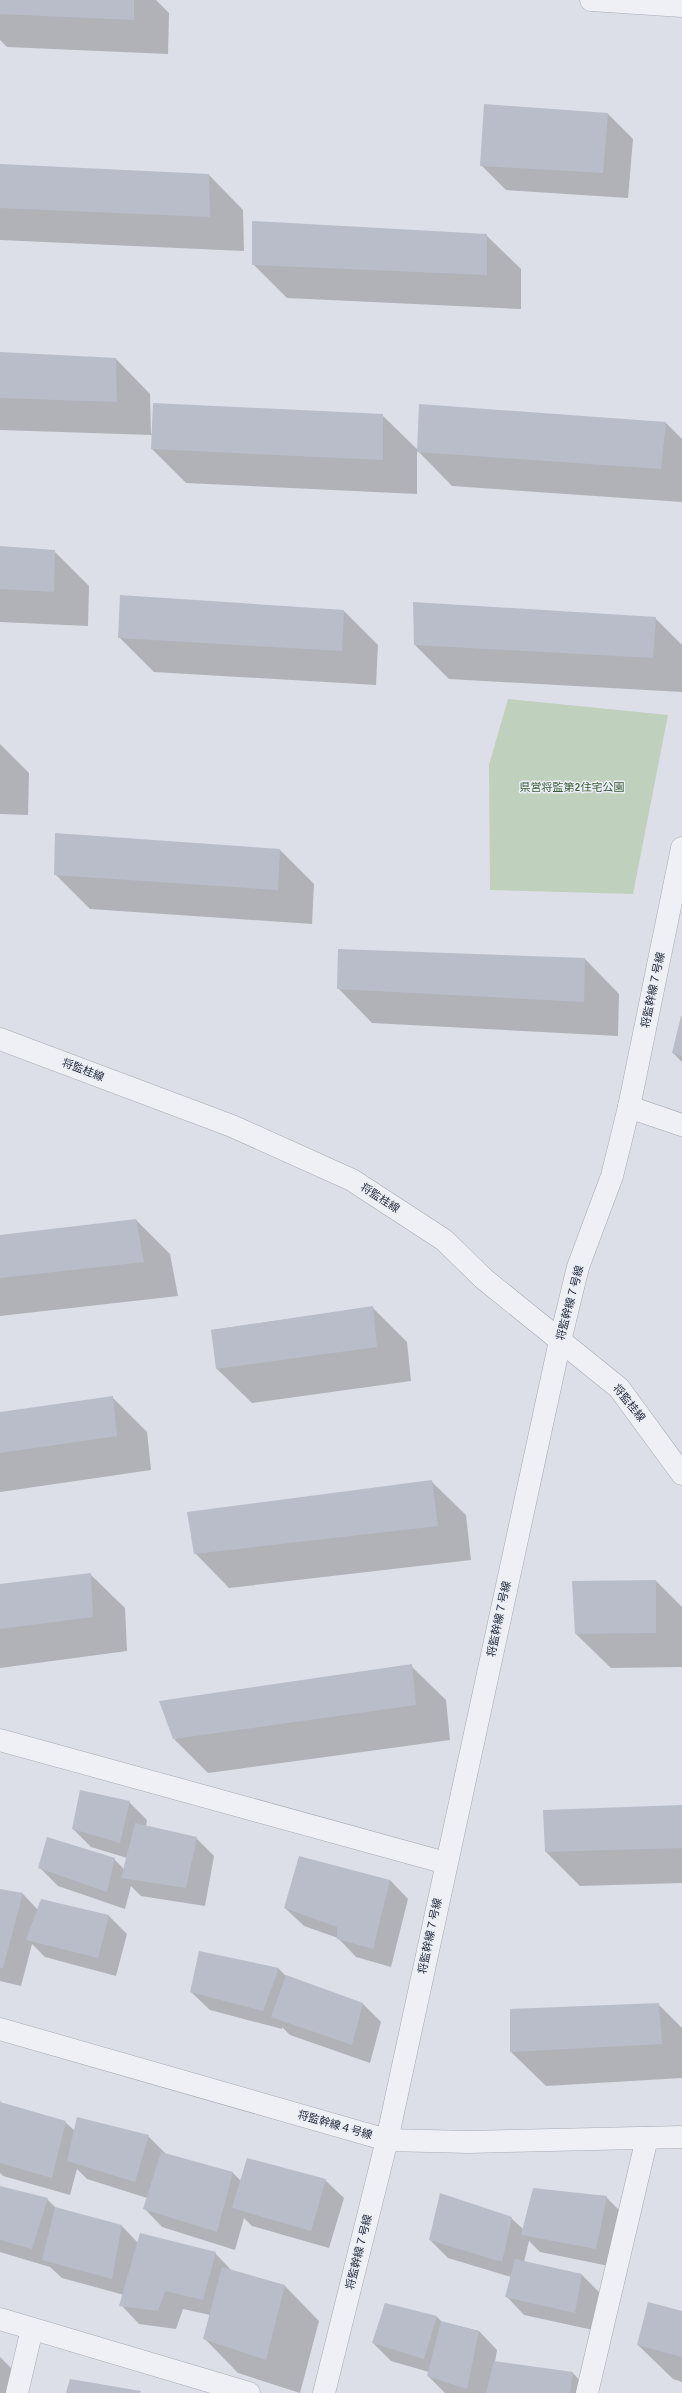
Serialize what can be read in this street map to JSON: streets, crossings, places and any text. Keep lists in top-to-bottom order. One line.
{"streets":{"street":["将監幹線７号線","将監桂線","将監幹線４号線"]},"crossings":[["将監幹線７号線","将監桂線"],["将監幹線７号線","将監幹線４号線"]],"parks":["県営将監第2住宅公園"]}
